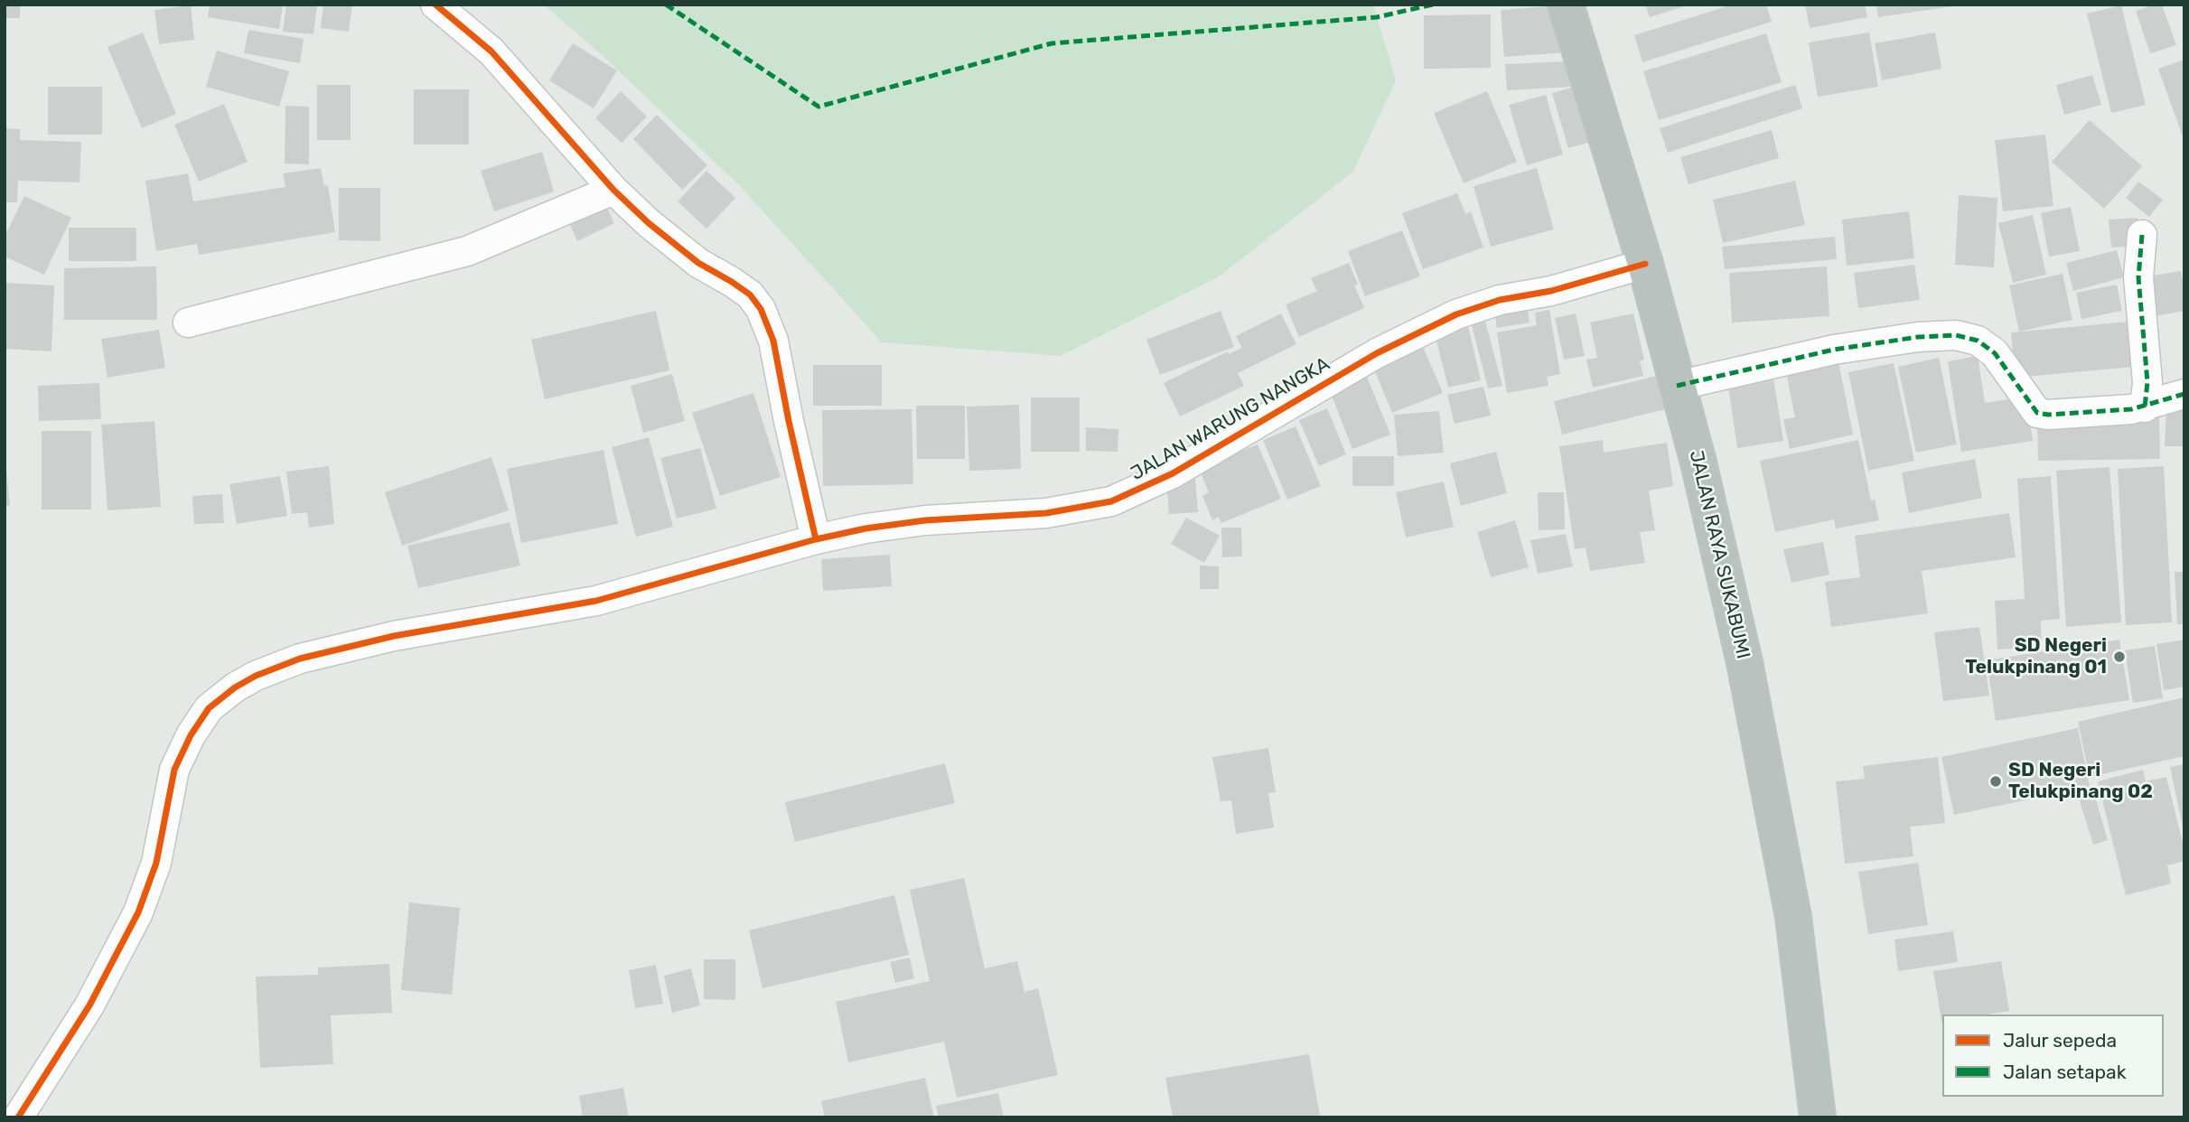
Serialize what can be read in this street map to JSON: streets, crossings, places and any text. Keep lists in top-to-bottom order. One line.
{"streets":{"highway":["JALAN RAYA SUKABUMI"],"street":["JALAN WARUNG NANGKA"]},"crossings":[["JALAN WARUNG NANGKA","JALAN RAYA SUKABUMI"]],"places":["SD Negeri Telukpinang 01","SD Negeri Telukpinang 02"],"legend":["Jalur sepeda","Jalan setapak"]}
